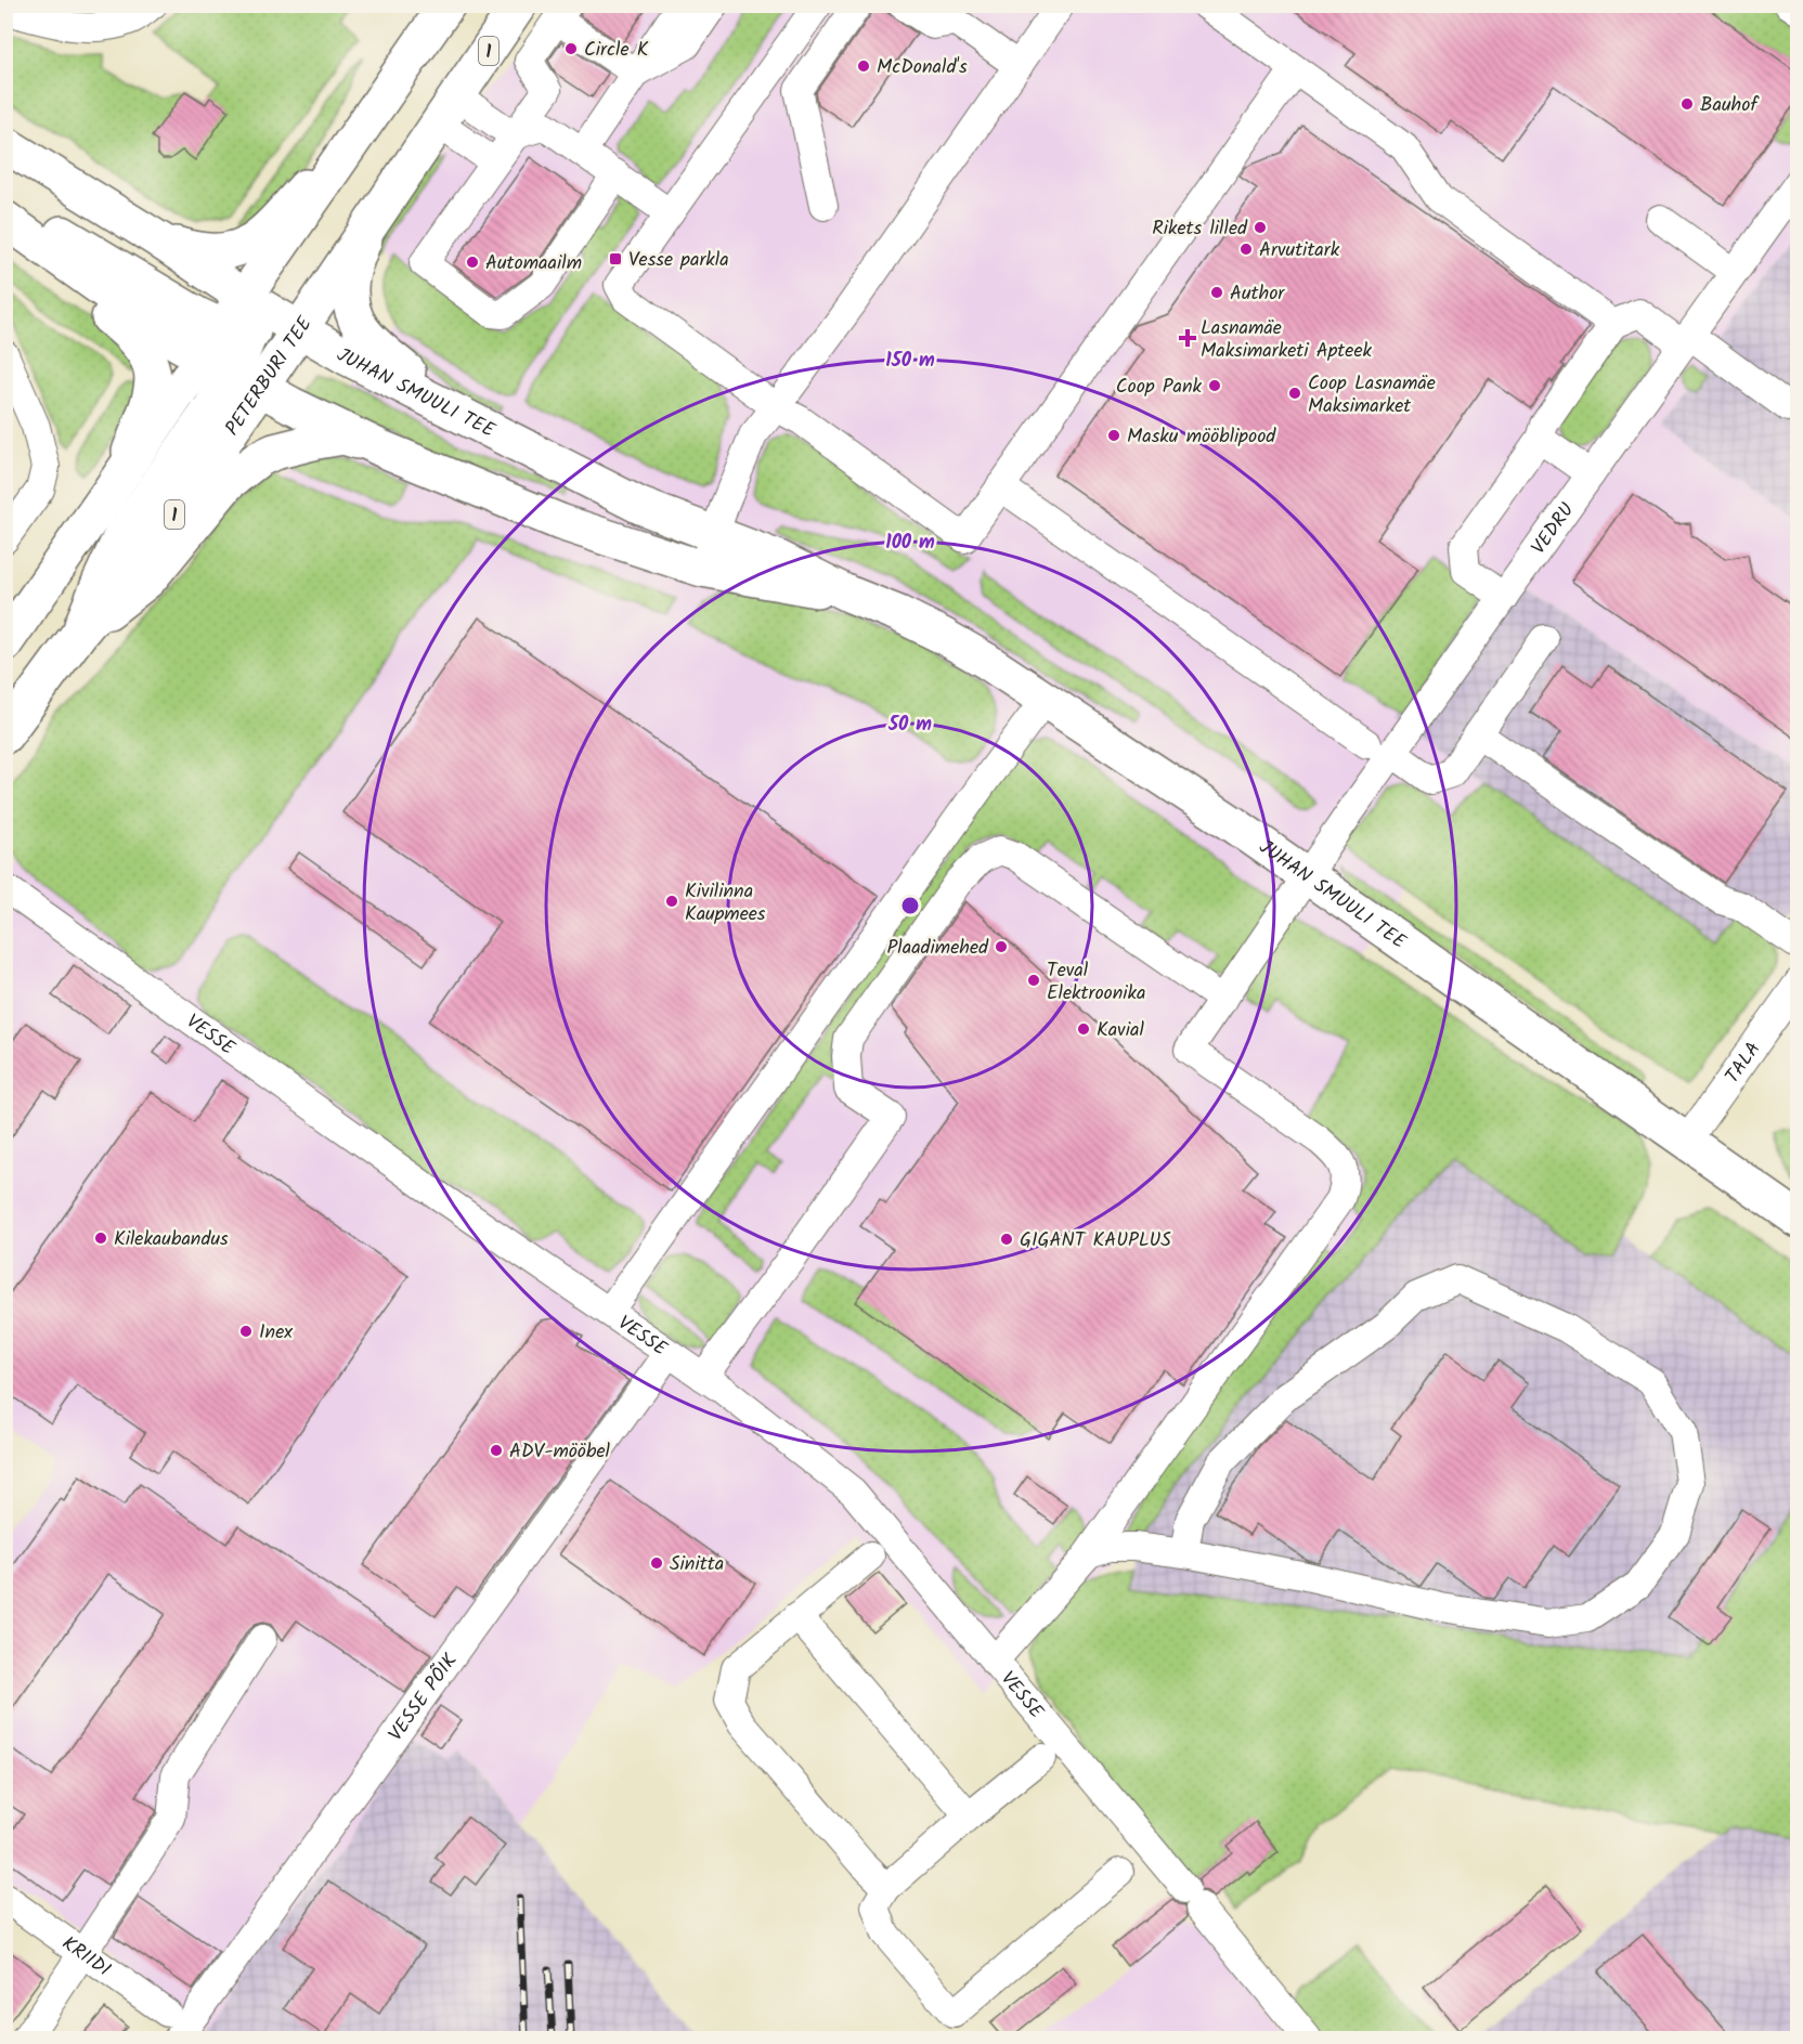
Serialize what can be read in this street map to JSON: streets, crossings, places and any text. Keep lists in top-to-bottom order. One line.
{"streets":{"main road":["1","PETERBURI TEE","JUHAN SMUULI TEE"],"street":["VEDRU","VESSE","TALA","VESSE PÕIK","KRIIDI"]},"crossings":[["PETERBURI TEE","JUHAN SMUULI TEE"],["JUHAN SMUULI TEE","VEDRU"],["JUHAN SMUULI TEE","TALA"],["VESSE","VESSE PÕIK"]],"places":{"other":["Circle K","McDonald's","Bauhof","Rikets lilled","Arvutitark","Automaailm","Author","Coop Pank","Coop Lasnamäe Maksimarket","Masku mööblipood","Kivilinna Kaupmees","Plaadimehed","Teval Elektroonika","Kavial","Kilekaubandus","GIGANT KAUPLUS","Inex","ADV-mööbel","Sinitta"],"transit":["Vesse parkla"],"health":["Lasnamäe Maksimarketi Apteek"]},"rings":["150 m","100 m","50 m"]}
